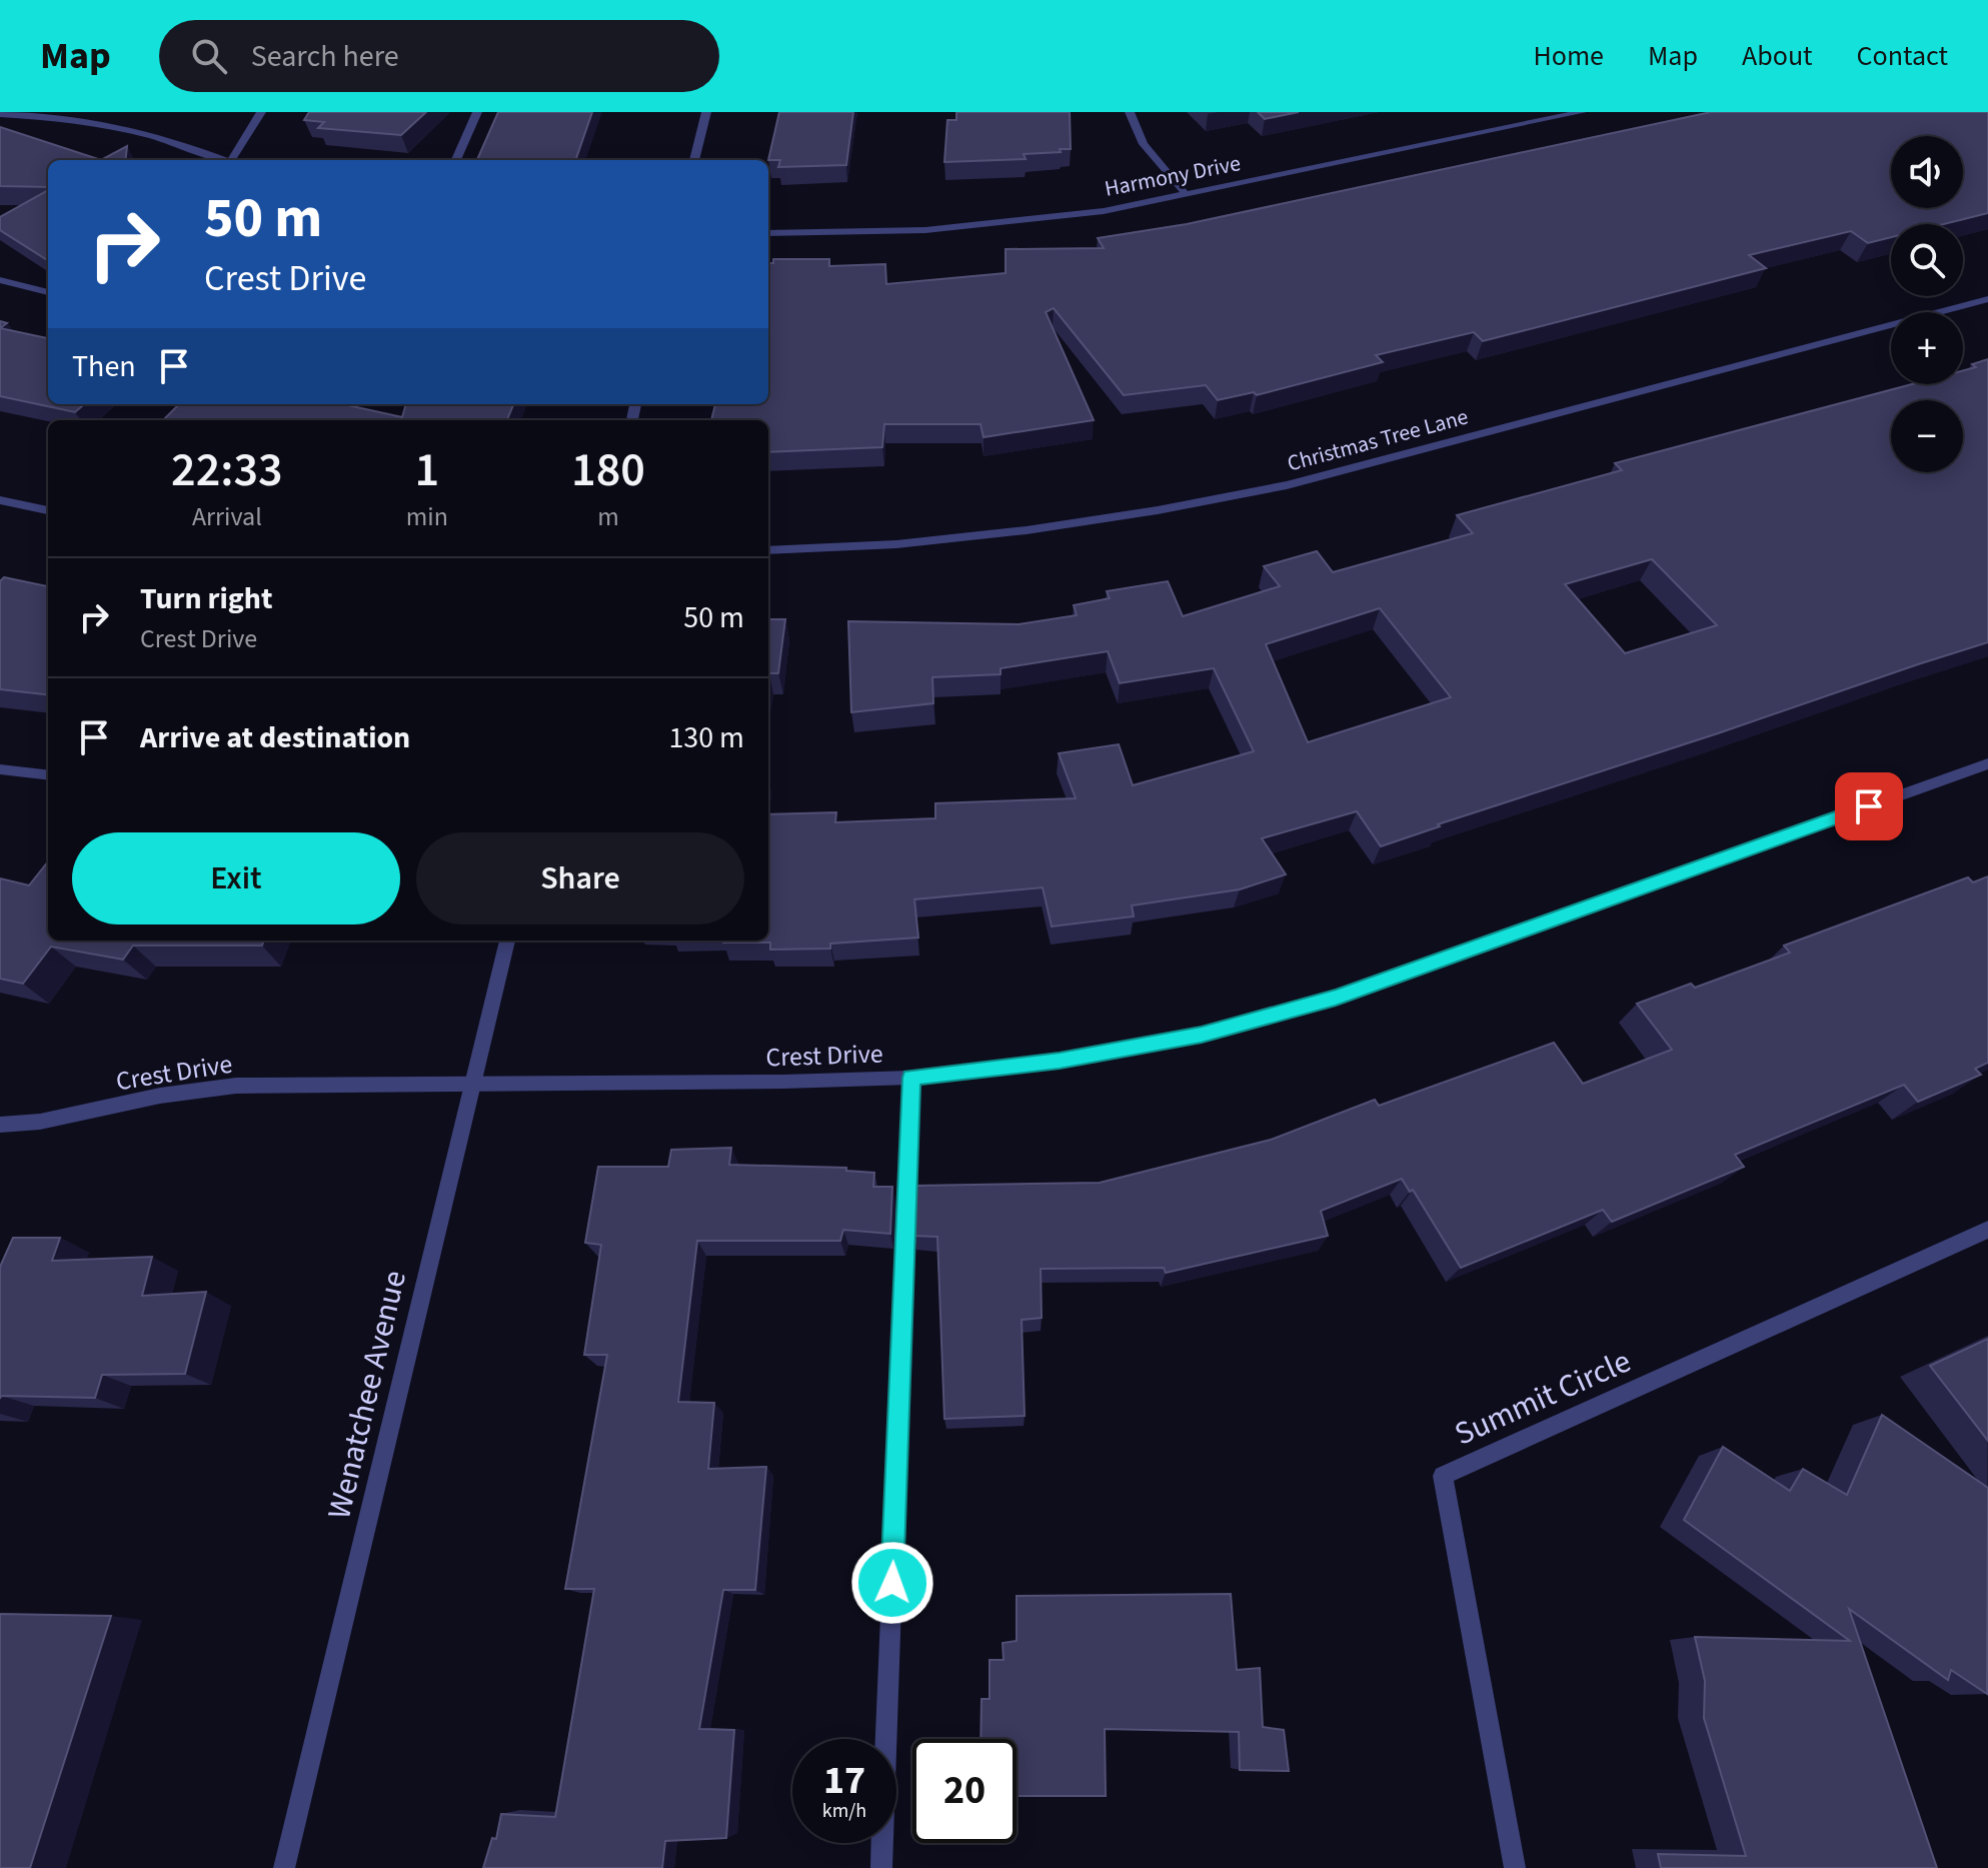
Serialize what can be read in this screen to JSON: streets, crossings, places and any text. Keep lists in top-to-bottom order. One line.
{"streets":{"street":["Harmony Drive","Christmas Tree Lane","Crest Drive","Wenatchee Avenue","Summit Circle"]},"crossings":[["Crest Drive","Wenatchee Avenue"]],"page":{"header":"Map","search":"Search here","nav":["Home","Map","About","Contact"],"map_buttons":["+","−"],"turn":["50 m","Crest Drive"],"then":"Then","eta":["22:33","Arrival","1","min","180","m"],"list":[{"name":"Turn right","note":"Crest Drive","value":"50 m"},{"name":"Arrive at destination","value":"130 m"}],"buttons":["Exit","Share"],"speed":"17 km/h","limit":"20"}}
